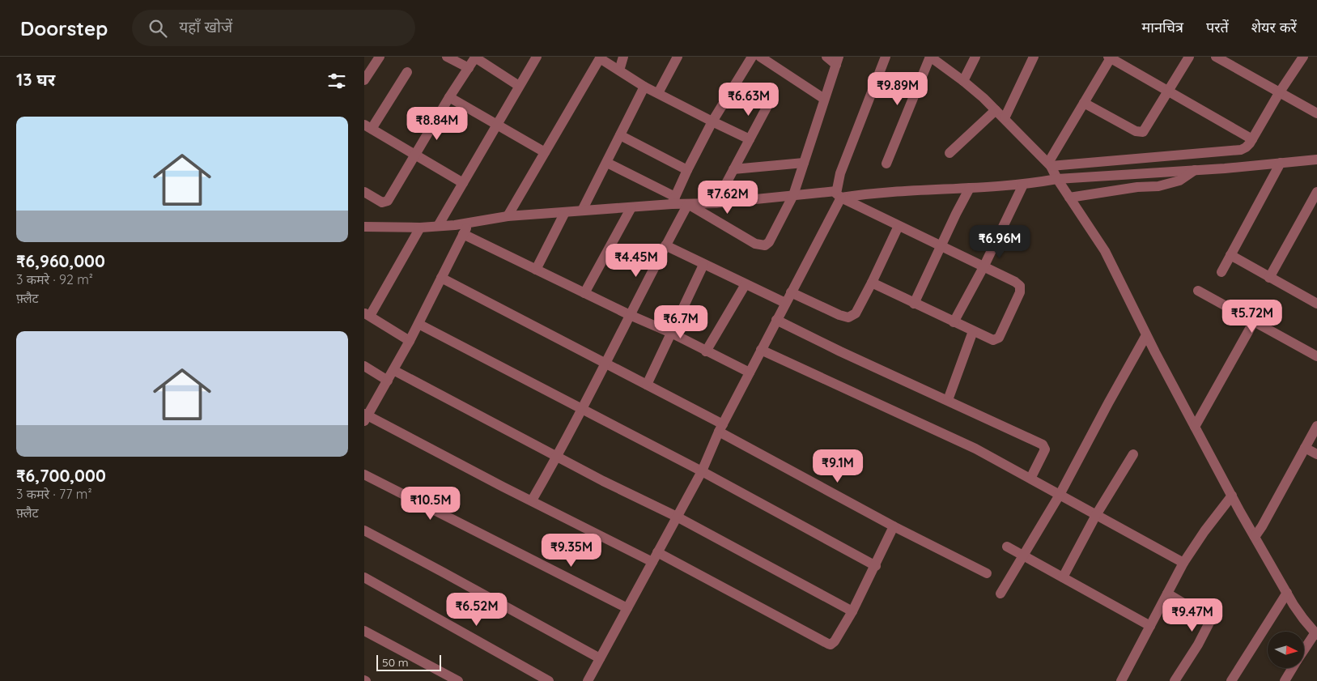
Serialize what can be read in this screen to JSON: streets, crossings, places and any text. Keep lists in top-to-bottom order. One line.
{"scale_bar":"50 m","north":"right","page":{"header":"Doorstep","search":"यहाँ खोजें","nav":["मानचित्र","परतें","शेयर करें"],"heading":"13 घर","price":["₹9.89M","₹6.63M","₹8.84M","₹7.62M","₹6.96M","₹4.45M","₹5.72M","₹6.7M","₹9.1M","₹10.5M","₹9.35M","₹6.52M","₹9.47M"],"list":[{"name":"₹6,960,000","note":"3 कमरे · 92 m² · फ़्लैट"},{"name":"₹6,700,000","note":"3 कमरे · 77 m² · फ़्लैट"}],"scale":"50 m"}}
